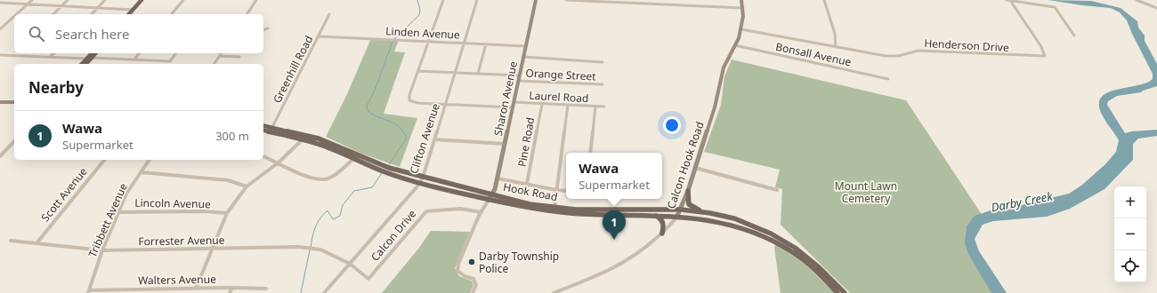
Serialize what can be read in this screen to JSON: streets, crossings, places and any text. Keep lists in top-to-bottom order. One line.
{"streets":{"main road":["Hook Road"],"street":["Linden Avenue","Henderson Drive","Bonsall Avenue","Greenhill Road","Orange Street","Laurel Road","Sharon Avenue","Clifton Avenue","Pine Road","Calcon Hook Road","Scott Avenue","Lincoln Avenue","Tribbett Avenue","Calcon Drive","Forrester Avenue","Walters Avenue"]},"crossings":[["Linden Avenue","Greenhill Road"],["Linden Avenue","Sharon Avenue"],["Linden Avenue","Clifton Avenue"],["Henderson Drive","Calcon Hook Road"],["Bonsall Avenue","Calcon Hook Road"],["Greenhill Road","Hook Road"],["Orange Street","Sharon Avenue"],["Orange Street","Clifton Avenue"],["Laurel Road","Sharon Avenue"],["Laurel Road","Pine Road"],["Sharon Avenue","Hook Road"],["Clifton Avenue","Hook Road"],["Clifton Avenue","Calcon Drive"],["Clifton Avenue","Forrester Avenue"],["Calcon Hook Road","Hook Road"],["Scott Avenue","Forrester Avenue"],["Lincoln Avenue","Tribbett Avenue"],["Tribbett Avenue","Forrester Avenue"],["Tribbett Avenue","Walters Avenue"],["Calcon Drive","Forrester Avenue"]],"water":["Darby Creek"],"parks":["Mount Lawn Cemetery"],"places":["Darby Township Police"],"page":{"search":"Search here","heading":"Nearby","list":[{"mark":"1","name":"Wawa","note":"Supermarket","value":"300 m"}],"popup":["Wawa","Supermarket"],"map_buttons":["+","−"],"pins":"1"}}
